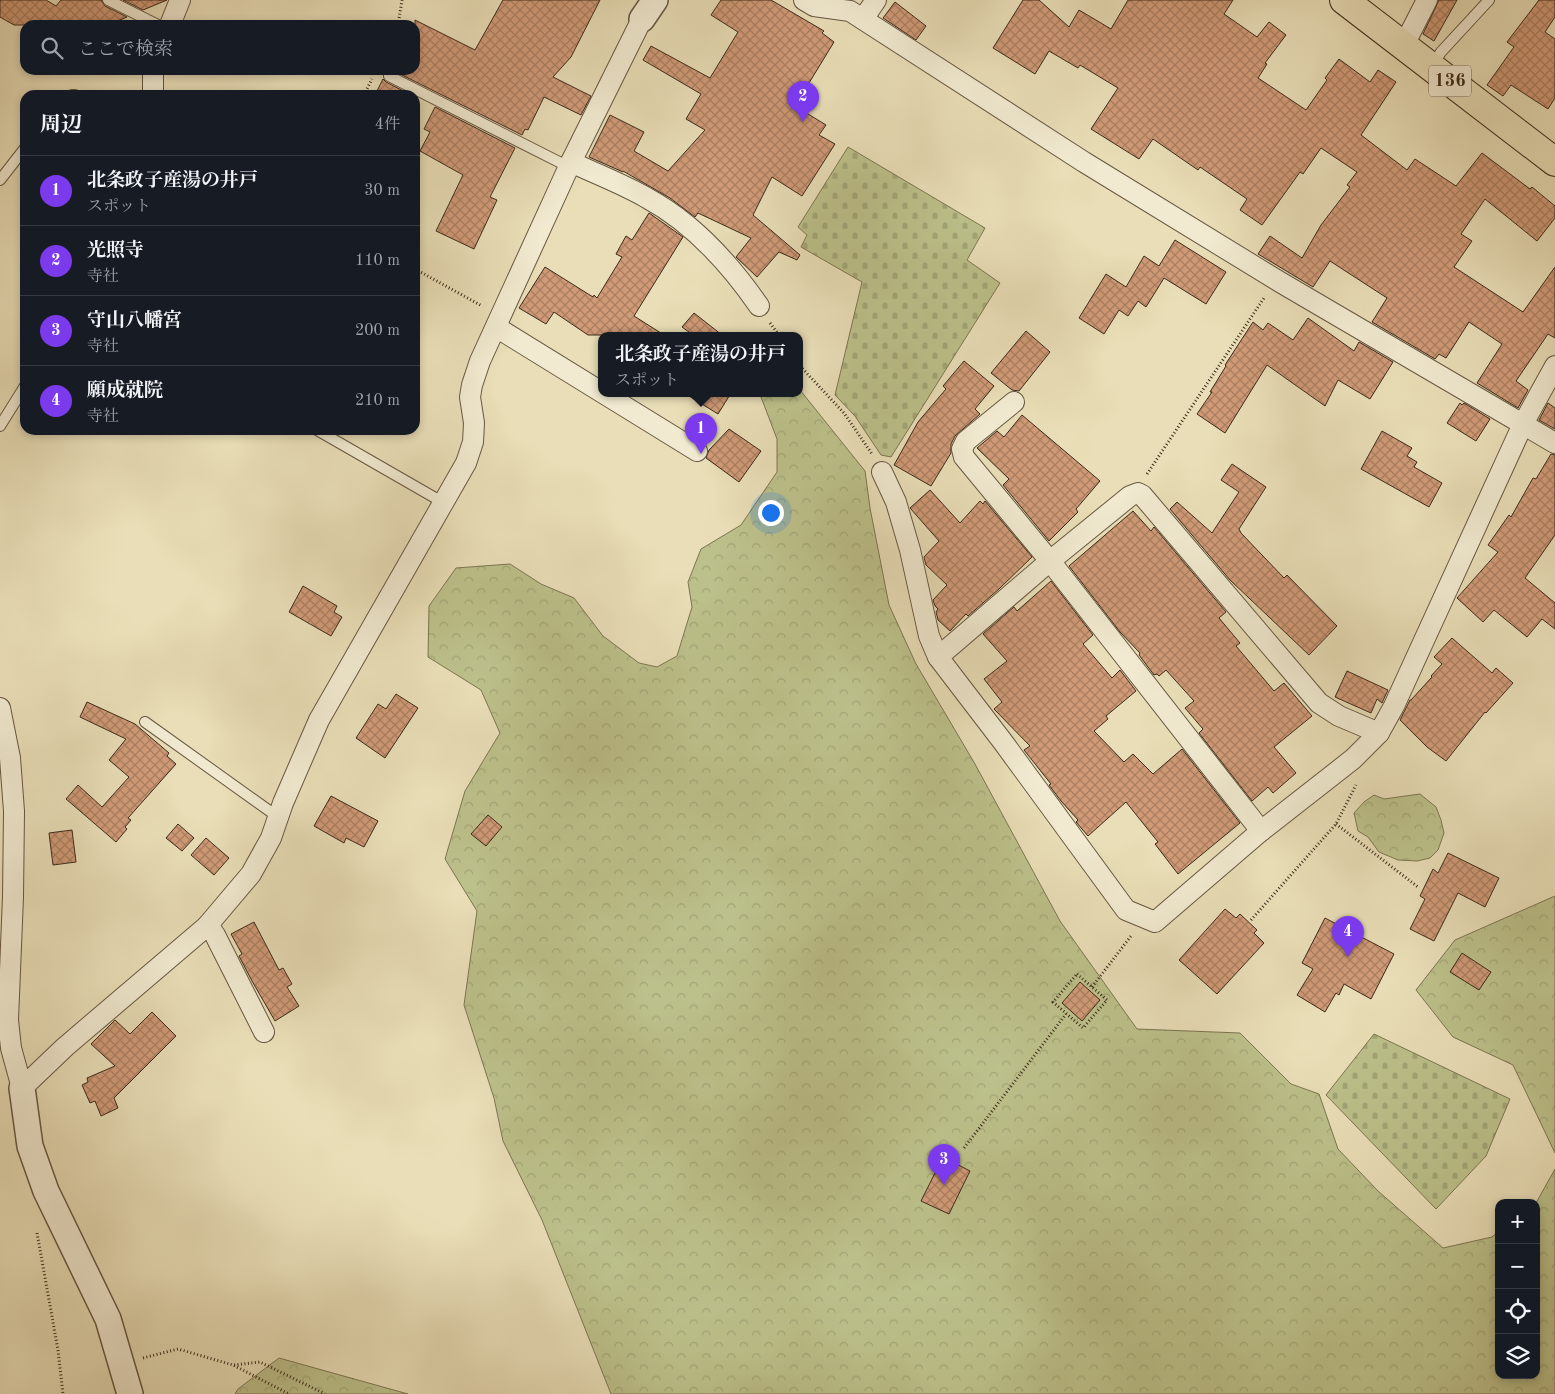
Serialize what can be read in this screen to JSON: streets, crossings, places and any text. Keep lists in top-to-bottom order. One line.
{"streets":{"highway":["136"]},"page":{"search":"ここで検索","pins":["2","1","4","3"],"heading":["周辺","4件"],"list":[{"mark":"1","name":"北条政子産湯の井戸","note":"スポット","value":"30 m"},{"mark":"2","name":"光照寺","note":"寺社","value":"110 m"},{"mark":"3","name":"守山八幡宮","note":"寺社","value":"200 m"},{"mark":"4","name":"願成就院","note":"寺社","value":"210 m"}],"popup":["北条政子産湯の井戸","スポット"],"map_buttons":["+","−"]}}
